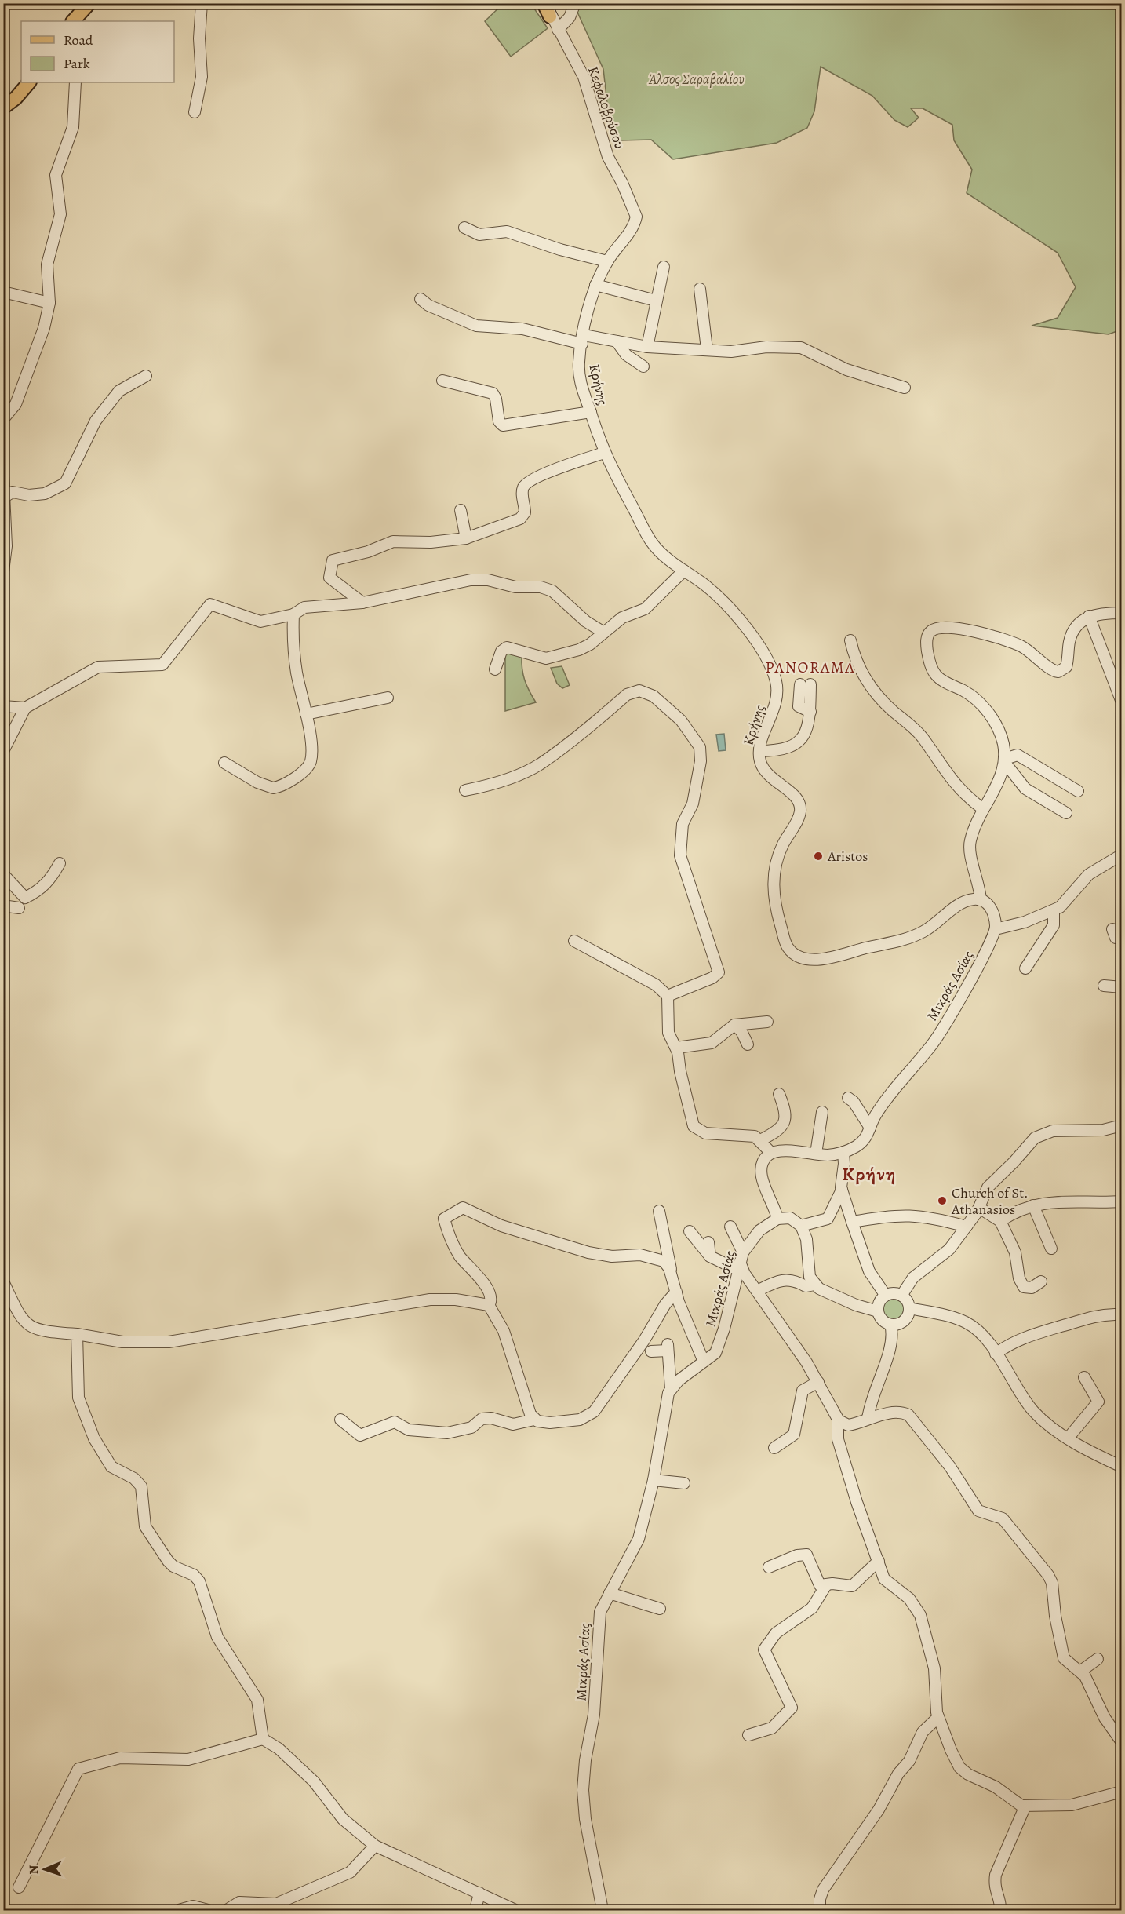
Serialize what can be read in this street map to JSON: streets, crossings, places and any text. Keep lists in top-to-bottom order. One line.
{"streets":{"street":["Κεφαλοβρύσου","Κρήνης","Μικράς Ασίας"]},"crossings":[["Κεφαλοβρύσου","Κρήνης"]],"districts":["PANORAMA","Κρήνη"],"parks":["Άλσος Σαραβαλίου"],"places":["Aristos","Church of St. Athanasios"],"legend":["Road","Park"],"north":"left"}
